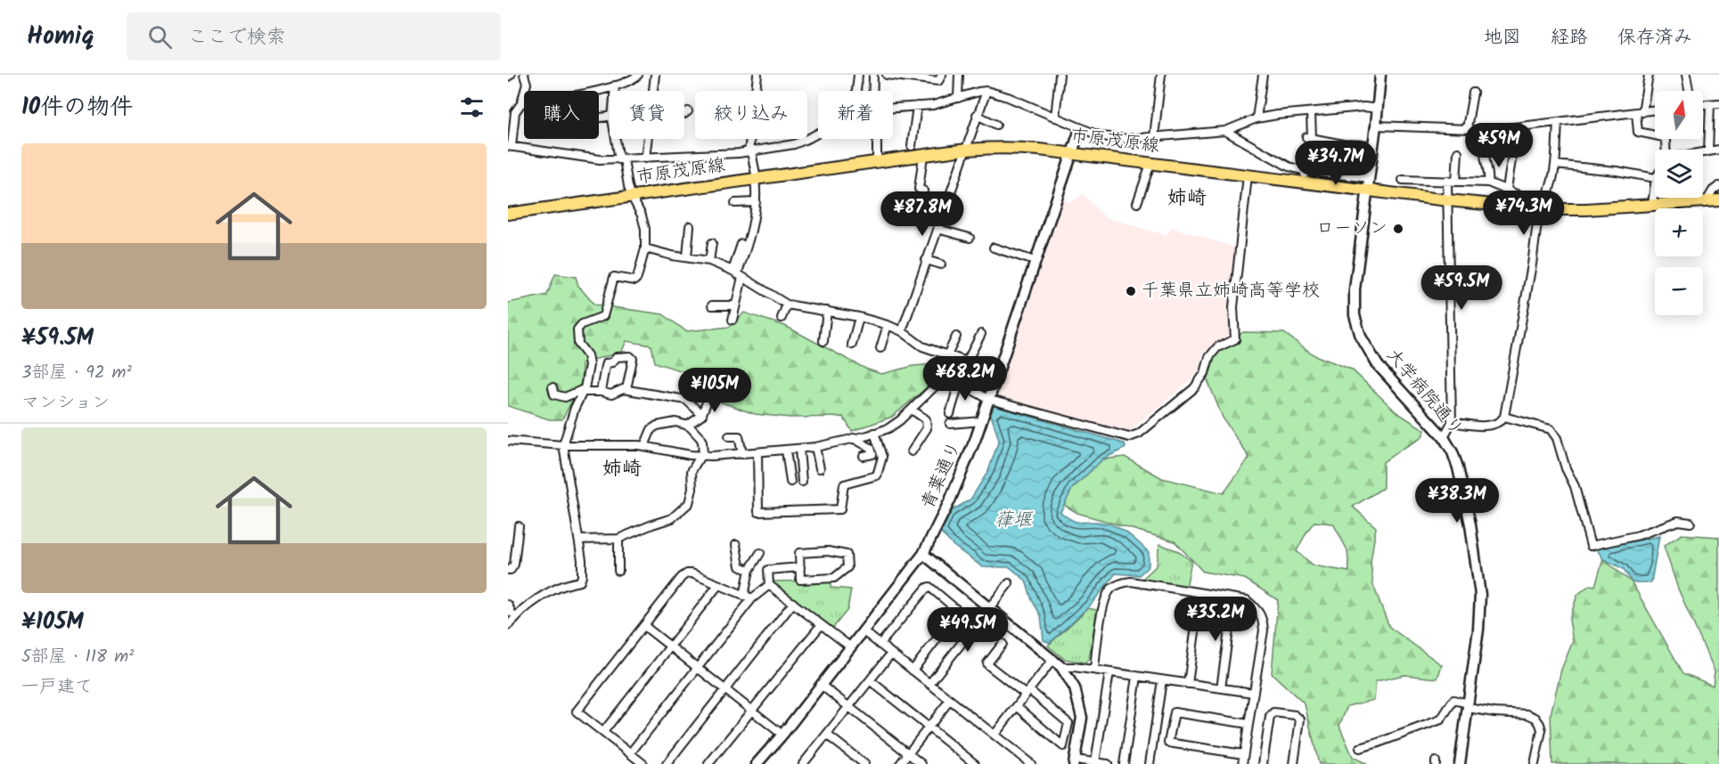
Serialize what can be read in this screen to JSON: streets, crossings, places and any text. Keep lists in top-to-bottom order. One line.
{"streets":{"main road":["市原茂原線"],"street":["大学病院通り","青葉通り"]},"crossings":[["市原茂原線","大学病院通り"],["市原茂原線","青葉通り"]],"districts":["姉崎","姉崎"],"water":["葎堰"],"places":["ローソン","千葉県立姉崎高等学校"],"north":"top","page":{"header":"Homiq","search":"ここで検索","nav":["地図","経路","保存済み"],"heading":"10件の物件","map_buttons":["+","−"],"chip":["購入","賃貸","絞り込み","新着"],"price":["¥59M","¥34.7M","¥74.3M","¥87.8M","¥59.5M","¥68.2M","¥105M","¥38.3M","¥35.2M","¥49.5M"],"list":[{"name":"¥59.5M","note":"3部屋 · 92 m² · マンション"},{"name":"¥105M","note":"5部屋 · 118 m² · 一戸建て"}]}}
